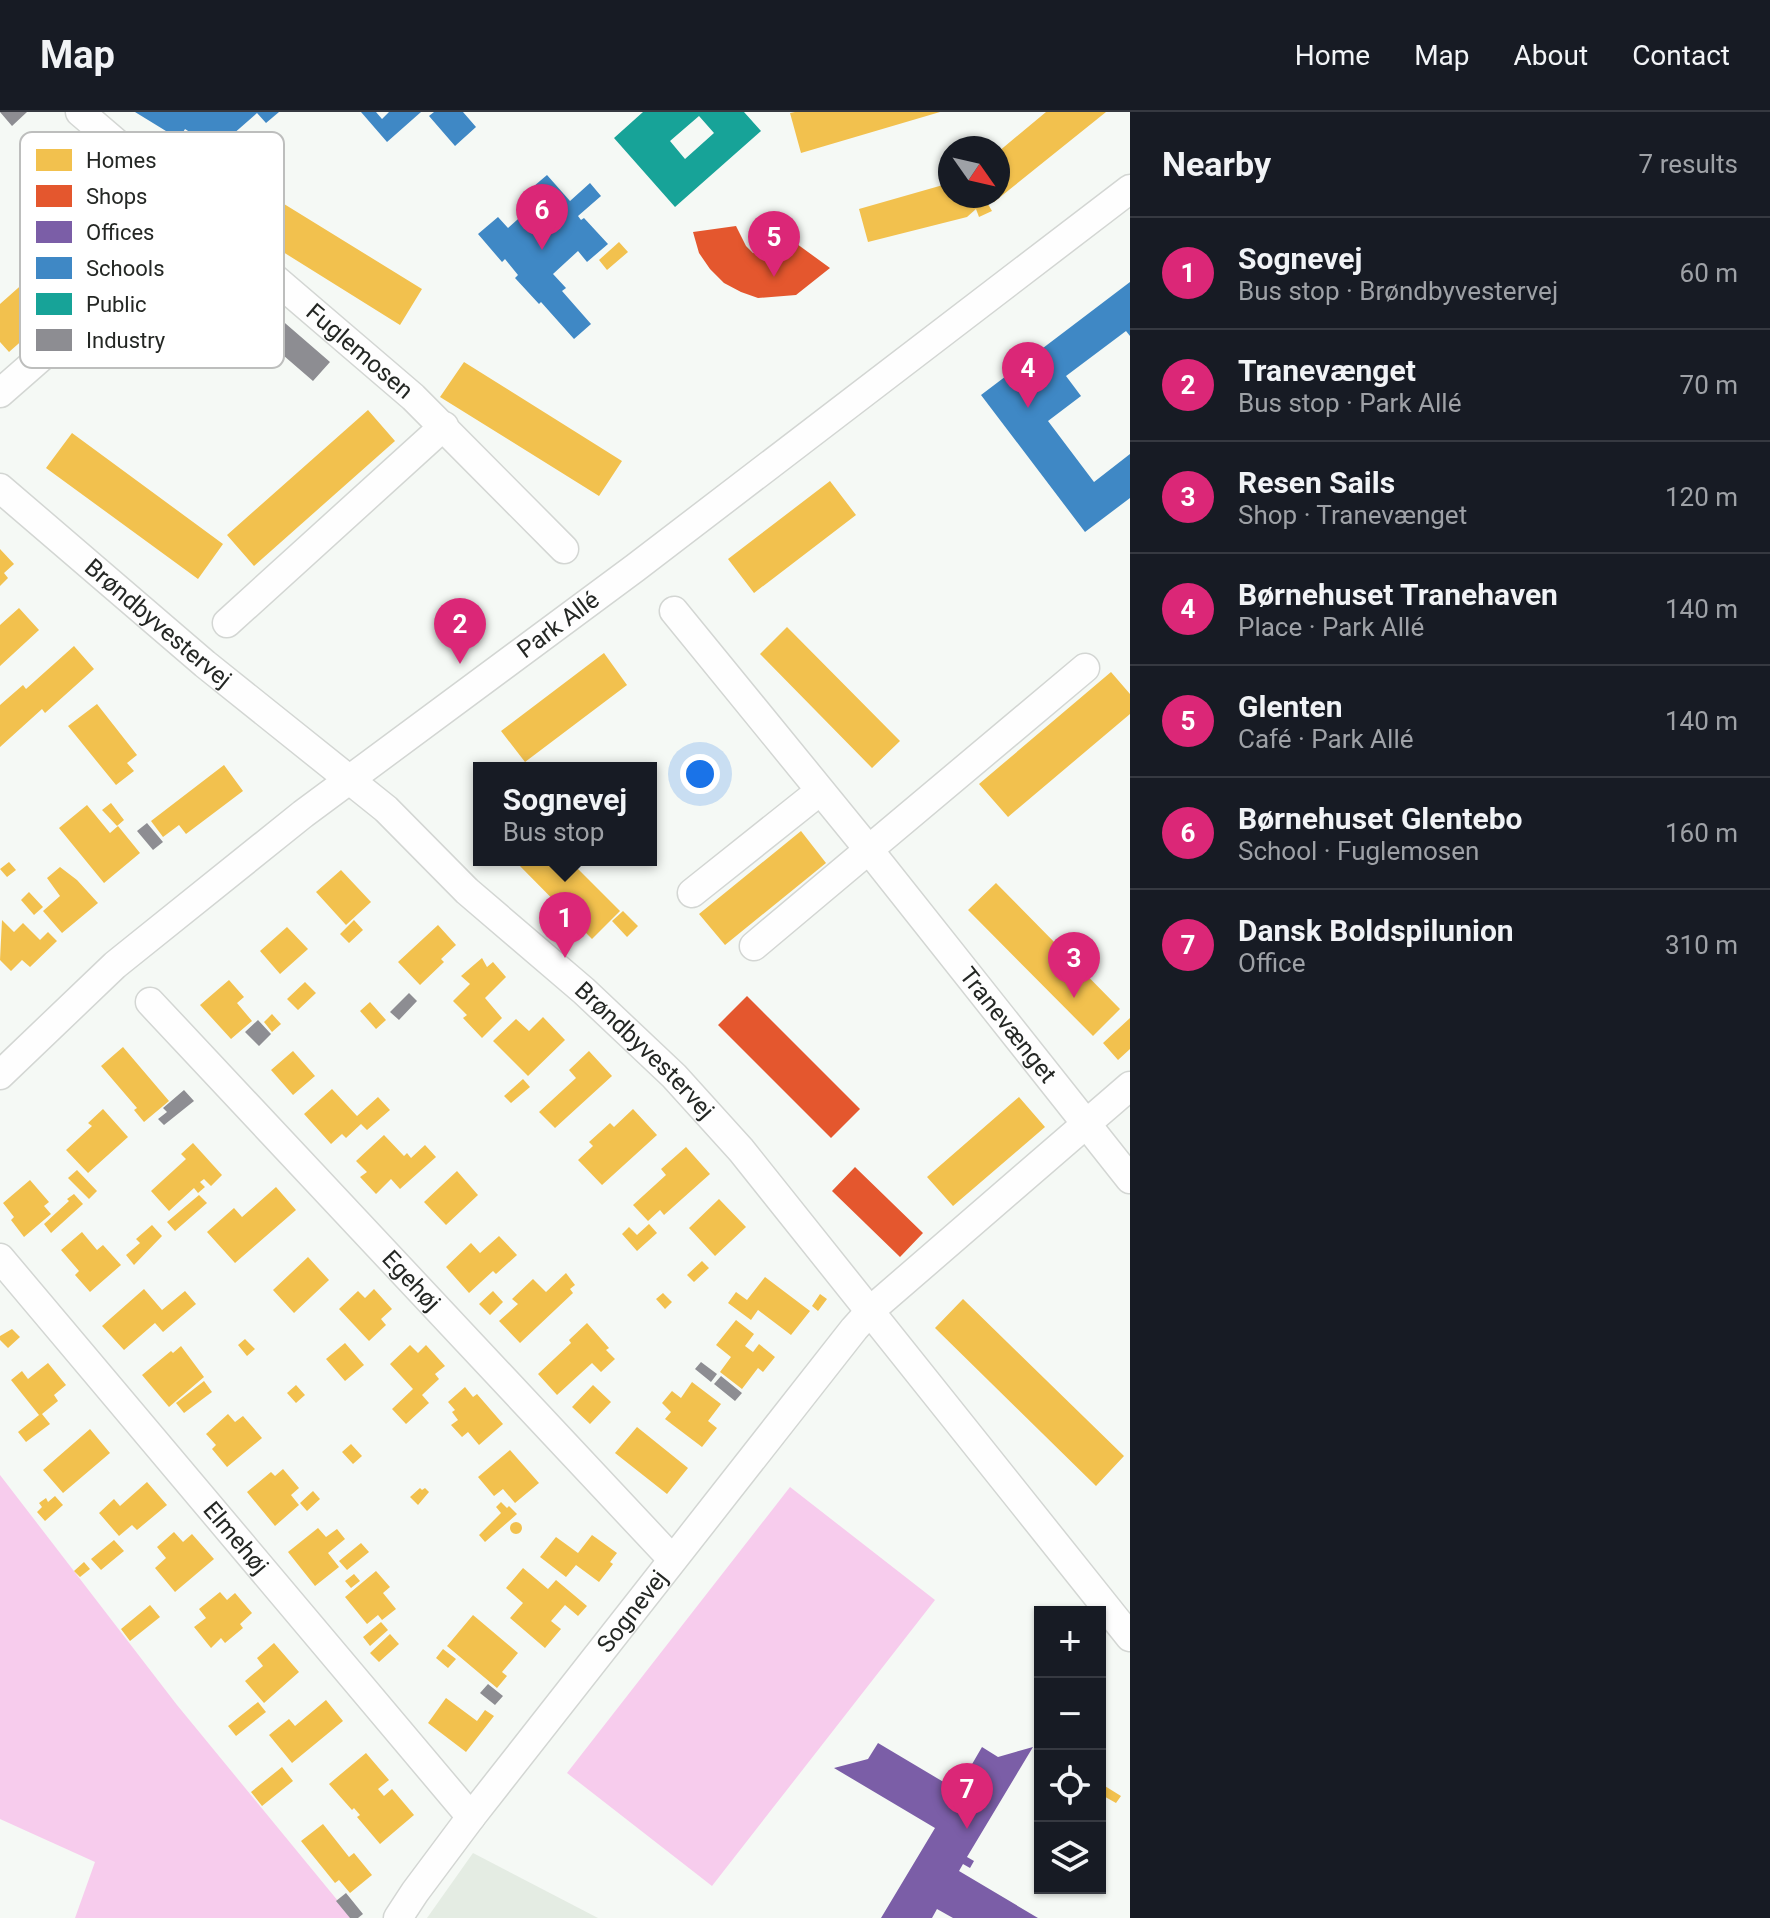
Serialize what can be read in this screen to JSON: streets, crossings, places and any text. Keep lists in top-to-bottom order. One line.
{"streets":{"street":["Fuglemosen","Brøndbyvestervej","Park Allé","Tranevænget","Egehøj","Elmehøj","Sognevej"]},"crossings":[["Brøndbyvestervej","Park Allé"],["Brøndbyvestervej","Sognevej"],["Egehøj","Sognevej"],["Elmehøj","Sognevej"]],"legend":["Homes","Shops","Offices","Schools","Public","Industry"],"north":"bottom right","page":{"header":"Map","nav":["Home","Map","About","Contact"],"heading":["Nearby","7 results"],"pins":["6","5","4","2","1","3","7"],"list":[{"mark":"1","name":"Sognevej","note":"Bus stop · Brøndbyvestervej","value":"60 m"},{"mark":"2","name":"Tranevænget","note":"Bus stop · Park Allé","value":"70 m"},{"mark":"3","name":"Resen Sails","note":"Shop · Tranevænget","value":"120 m"},{"mark":"4","name":"Børnehuset Tranehaven","note":"Place · Park Allé","value":"140 m"},{"mark":"5","name":"Glenten","note":"Café · Park Allé","value":"140 m"},{"mark":"6","name":"Børnehuset Glentebo","note":"School · Fuglemosen","value":"160 m"},{"mark":"7","name":"Dansk Boldspilunion","note":"Office","value":"310 m"}],"popup":["Sognevej","Bus stop"],"map_buttons":["+","−"]}}
